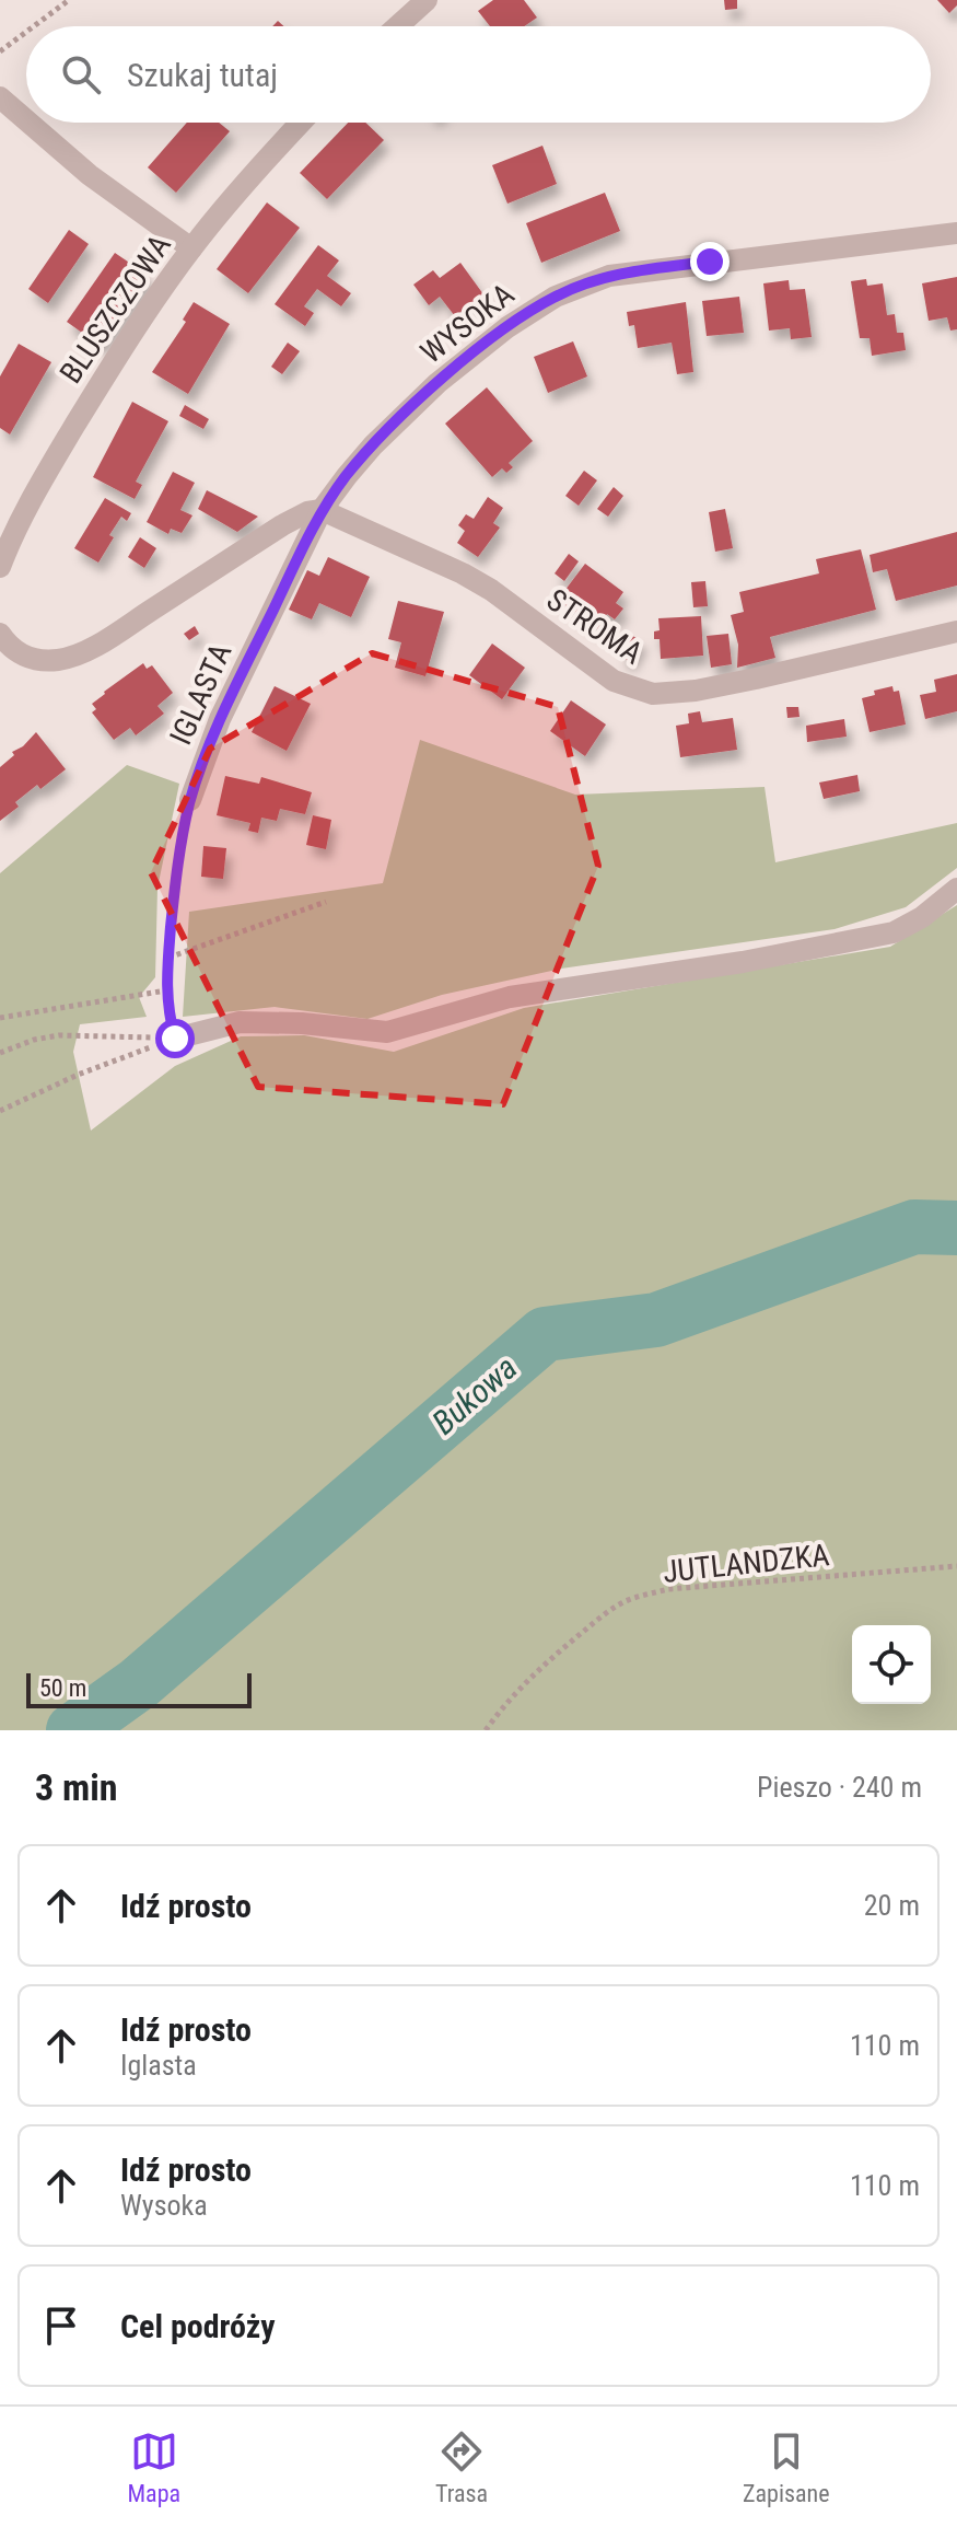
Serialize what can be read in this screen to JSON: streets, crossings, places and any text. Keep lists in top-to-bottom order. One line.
{"streets":{"street":["BLUSZCZOWA","WYSOKA","STROMA","IGLASTA"],"path":["JUTLANDZKA"]},"crossings":[["WYSOKA","STROMA"],["WYSOKA","IGLASTA"],["STROMA","IGLASTA"]],"water":["Bukowa"],"scale_bar":"50 m","page":{"search":"Szukaj tutaj","scale":"50 m","heading":["3 min","Pieszo · 240 m"],"list":[["Idź prosto","20 m"],["Idź prosto","Iglasta","110 m"],["Idź prosto","Wysoka","110 m"],"Cel podróży"],"nav":["Mapa","Trasa","Zapisane"]}}
